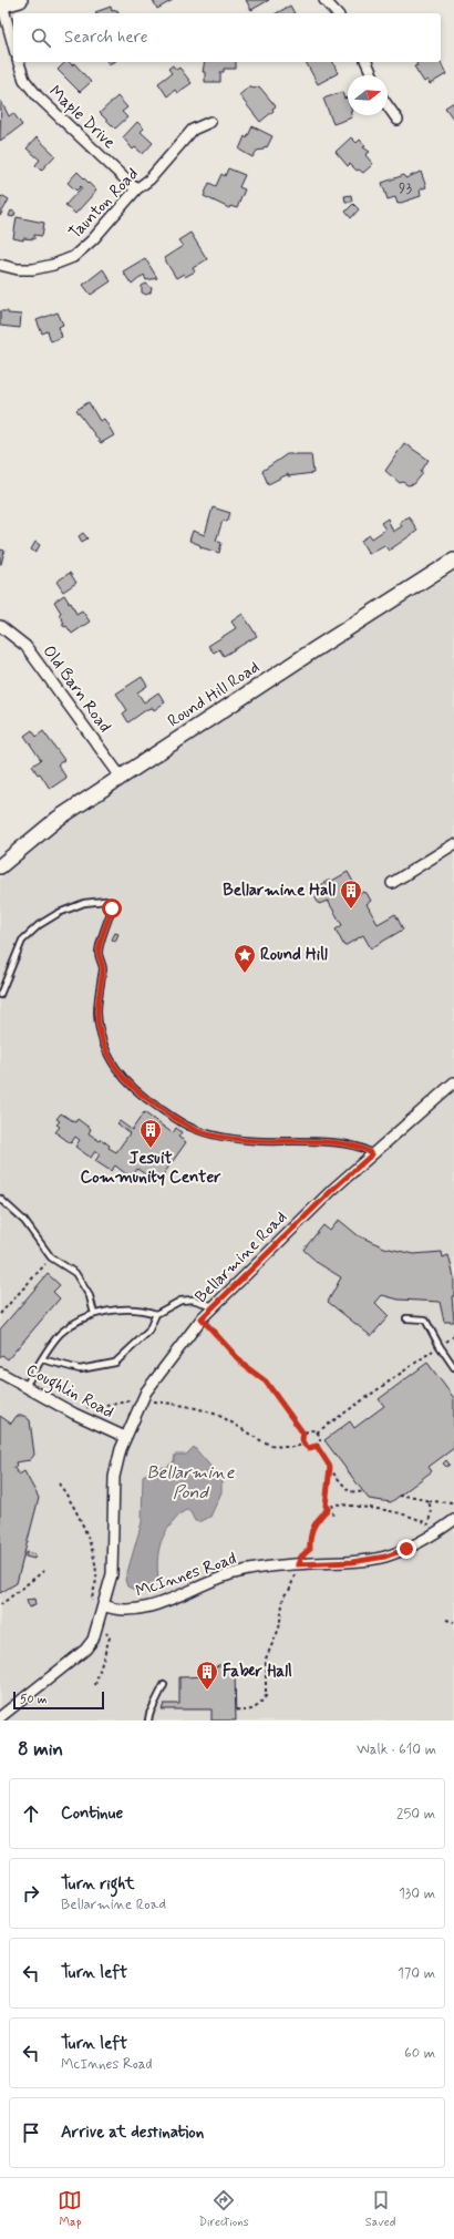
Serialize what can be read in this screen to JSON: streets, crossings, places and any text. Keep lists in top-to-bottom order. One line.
{"streets":{"main road":["Round Hill Road"],"street":["Maple Drive","Taunton Road","Old Barn Road","Bellarmine Road","Coughlin Road","McInnes Road"]},"crossings":[["Maple Drive","Taunton Road"],["Old Barn Road","Round Hill Road"],["Bellarmine Road","Coughlin Road"],["Bellarmine Road","McInnes Road"]],"water":["Bellarmine Pond"],"places":{"building":["Bellarmine Hall","Jesuit Community Center","Faber Hall"],"place":["Round Hill"]},"house_numbers":["93"],"scale_bar":"50 m","north":"right","page":{"search":"Search here","scale":"50 m","heading":["8 min","Walk · 610 m"],"list":[["Continue","250 m"],["Turn right","Bellarmine Road","130 m"],["Turn left","170 m"],["Turn left","McInnes Road","60 m"],"Arrive at destination"],"nav":["Map","Directions","Saved"]}}
